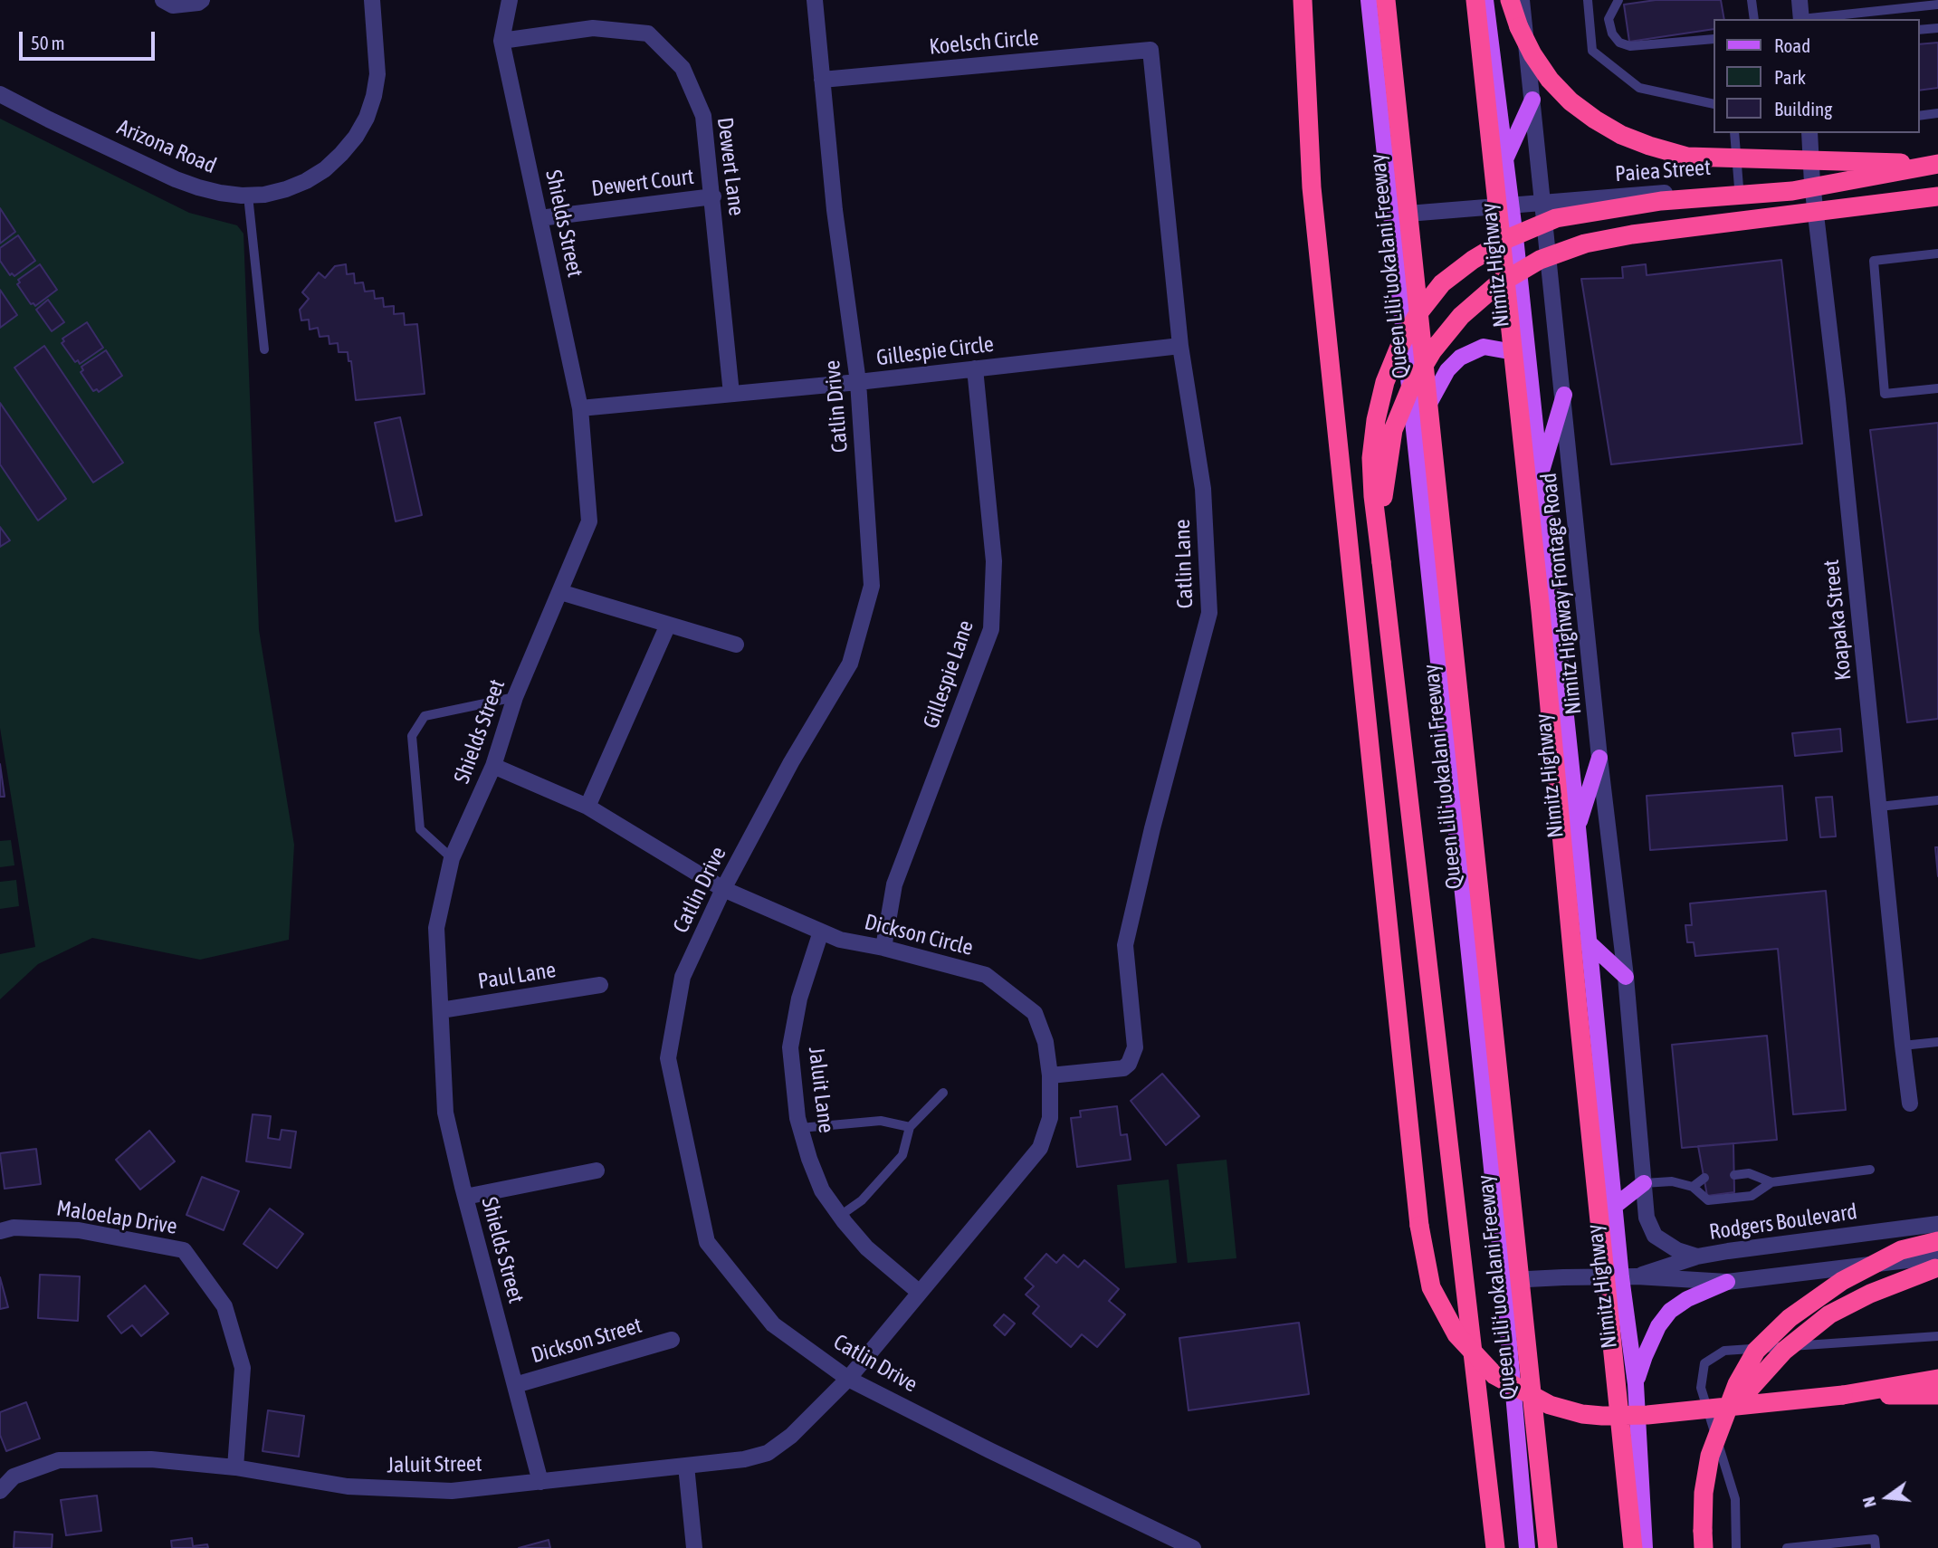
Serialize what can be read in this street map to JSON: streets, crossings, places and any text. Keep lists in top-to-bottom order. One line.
{"streets":{"highway":["Queen Liliʻuokalani Freeway"],"main road":["Nimitz Highway"],"street":["Koelsch Circle","Arizona Road","Dewert Lane","Paiea Street","Dewert Court","Shields Street","Gillespie Circle","Catlin Drive","Catlin Lane","Nimitz Highway Frontage Road","Koapaka Street","Gillespie Lane","Dickson Circle","Paul Lane","Jaluit Lane","Maloelap Drive","Rodgers Boulevard","Dickson Street","Jaluit Street"]},"crossings":[["Koelsch Circle","Catlin Drive"],["Koelsch Circle","Catlin Lane"],["Dewert Lane","Dewert Court"],["Dewert Lane","Shields Street"],["Dewert Lane","Gillespie Circle"],["Paiea Street","Nimitz Highway"],["Paiea Street","Nimitz Highway Frontage Road"],["Paiea Street","Koapaka Street"],["Dewert Court","Shields Street"],["Shields Street","Gillespie Circle"],["Shields Street","Dickson Circle"],["Shields Street","Paul Lane"],["Shields Street","Dickson Street"],["Shields Street","Jaluit Street"],["Nimitz Highway","Rodgers Boulevard"],["Gillespie Circle","Catlin Drive"],["Gillespie Circle","Catlin Lane"],["Gillespie Circle","Gillespie Lane"],["Catlin Drive","Dickson Circle"],["Catlin Drive","Jaluit Street"],["Catlin Lane","Dickson Circle"],["Nimitz Highway Frontage Road","Rodgers Boulevard"],["Gillespie Lane","Dickson Circle"],["Dickson Circle","Jaluit Lane"],["Dickson Circle","Jaluit Street"],["Maloelap Drive","Jaluit Street"]],"legend":["Road","Park","Building"],"scale_bar":"50 m","north":"left"}
